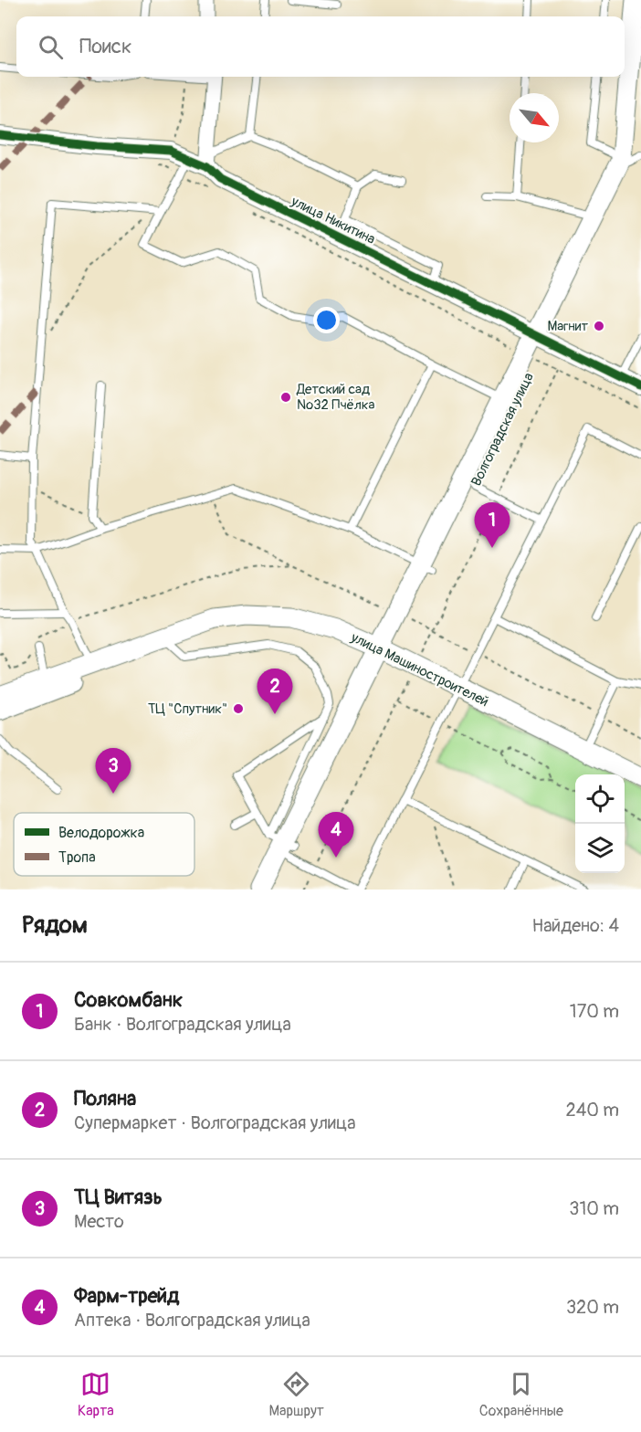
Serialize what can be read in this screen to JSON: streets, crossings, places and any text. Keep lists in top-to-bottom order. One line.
{"streets":{"main road":["Волгоградская улица","улица Машиностроителей"],"street":["улица Никитина"]},"crossings":[["улица Никитина","Волгоградская улица"],["Волгоградская улица","улица Машиностроителей"]],"places":["Магнит","Детский сад №32 Пчёлка","ТЦ \"Спутник\""],"legend":["Велодорожка","Тропа"],"north":"bottom right","page":{"search":"Поиск","pins":["1","2","3","4"],"heading":["Рядом","Найдено: 4"],"list":[{"mark":"1","name":"Совкомбанк","note":"Банк · Волгоградская улица","value":"170 m"},{"mark":"2","name":"Поляна","note":"Супермаркет · Волгоградская улица","value":"240 m"},{"mark":"3","name":"ТЦ Витязь","note":"Место","value":"310 m"},{"mark":"4","name":"Фарм-трейд","note":"Аптека · Волгоградская улица","value":"320 m"}],"nav":["Карта","Маршрут","Сохранённые"]}}
